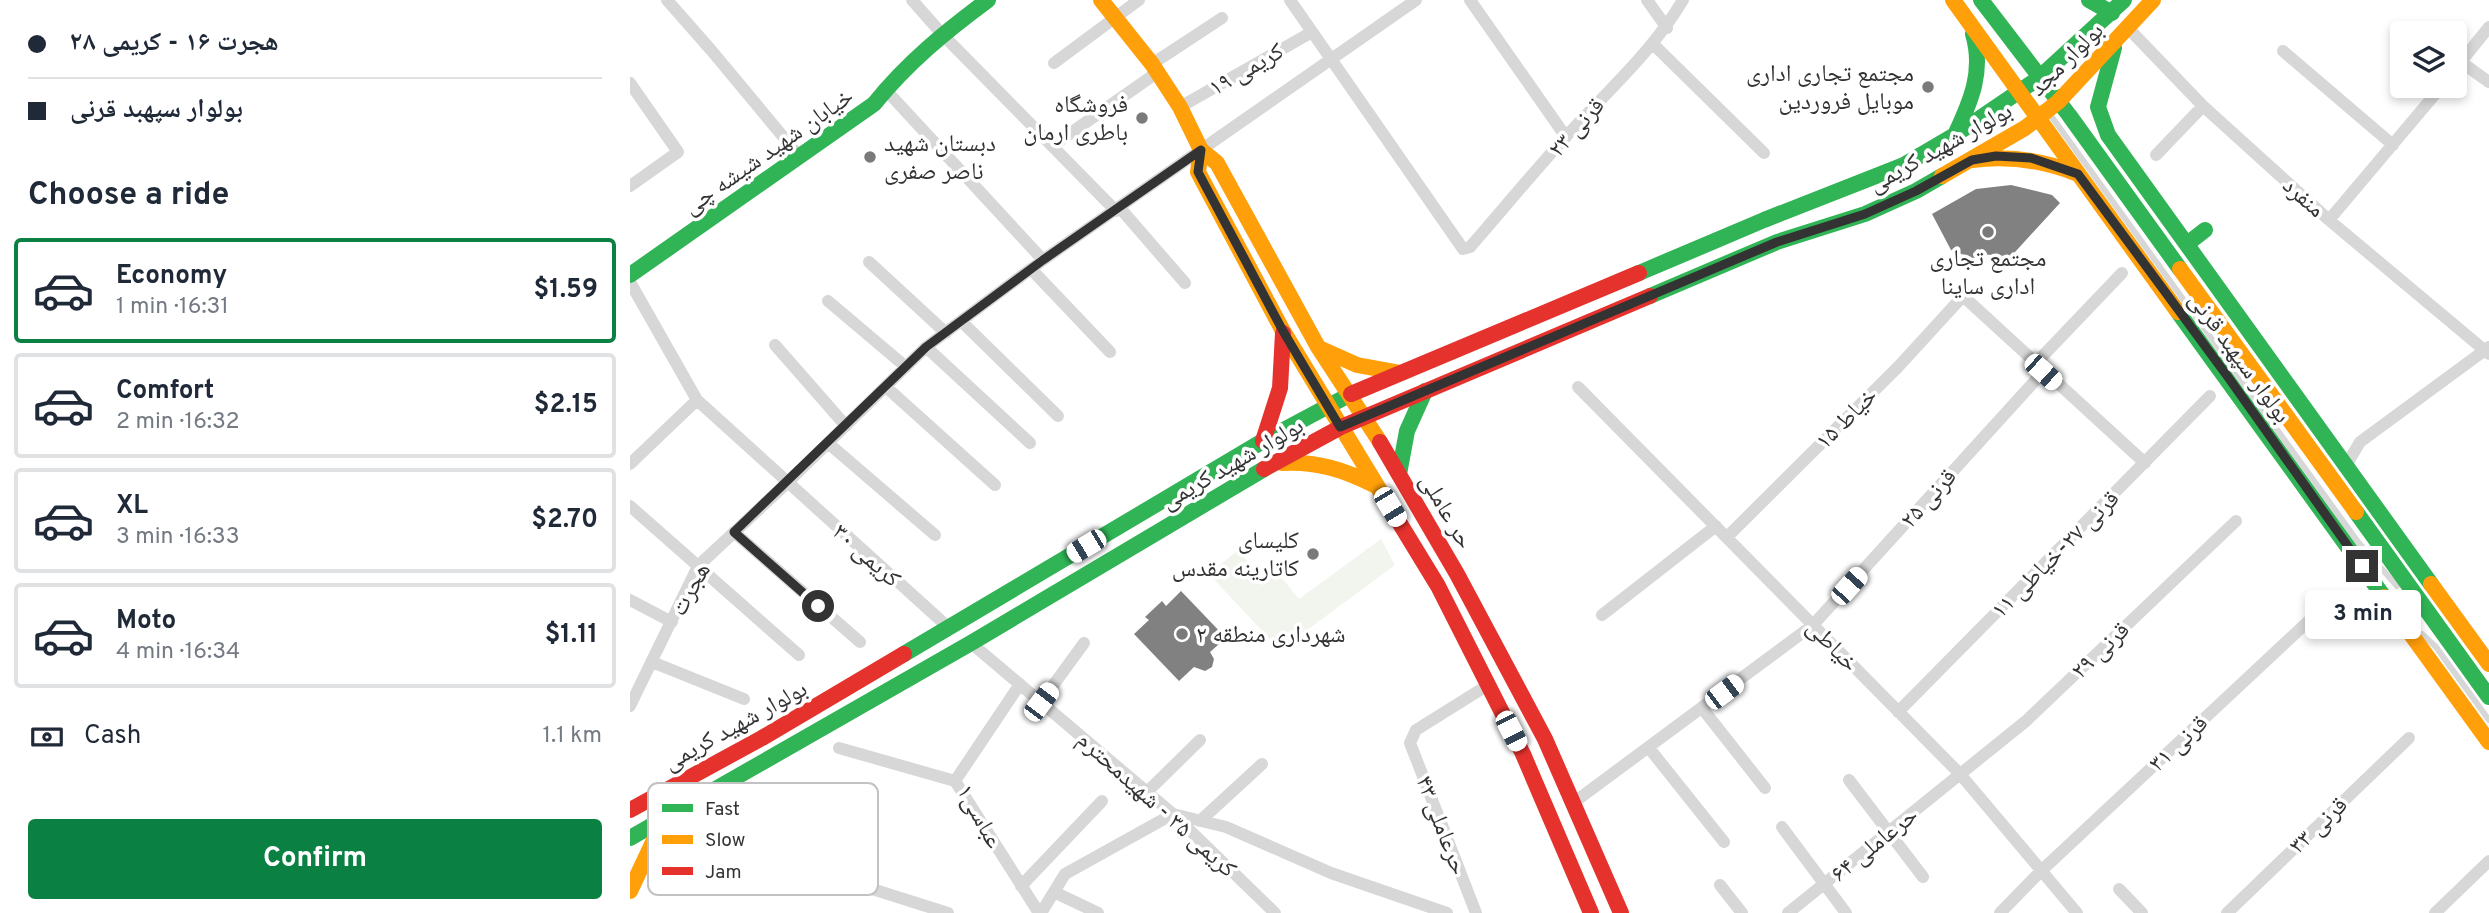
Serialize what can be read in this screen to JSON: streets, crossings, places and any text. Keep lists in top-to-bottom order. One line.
{"streets":{"main road":["بولوار مجد","بولوار شهید کریمی","خیابان شهید شیشه چی","بولوار سپهبد قرنی","حر عاملی"],"street":["کریمی ۱۹","قرنی ۲۳","منفرد","خیاط ۱۵","قرنی ۲۵","قرنی ۲۷-خیاطی ۱۱","کریمی ۳۰","هجرت","خیاطی","قرنی ۲۹","قرنی ۳۱","کریمی ۳۵ - شهیدمحترم","عباسی۱","حرعاملی ۴۳","قرنی ۳۳","حرعاملی ۶۴"]},"crossings":[["بولوار مجد","بولوار شهید کریمی"],["بولوار مجد","منفرد"],["بولوار مجد","بولوار سپهبد قرنی"],["کریمی ۱۹","حر عاملی"],["قرنی ۲۳","هجرت"],["بولوار شهید کریمی","بولوار سپهبد قرنی"],["بولوار شهید کریمی","حر عاملی"],["بولوار شهید کریمی","کریمی ۳۰"],["بولوار شهید کریمی","کریمی ۳۵ - شهیدمحترم"],["خیاط ۱۵","قرنی ۲۵"],["خیاط ۱۵","خیاطی"],["قرنی ۲۵","حر عاملی"],["قرنی ۲۵","خیاطی"],["حر عاملی","هجرت"],["حر عاملی","حرعاملی ۴۳"],["قرنی ۲۷-خیاطی ۱۱","خیاطی"],["کریمی ۳۰","هجرت"],["خیاطی","قرنی ۲۹"],["خیاطی","قرنی ۳۱"],["خیاطی","حرعاملی ۶۴"],["قرنی ۲۹","حرعاملی ۶۴"],["کریمی ۳۵ - شهیدمحترم","عباسی۱"]],"places":["مجتمع تجاری اداری موبایل فروردین","فروشگاه باطری ارمان","دبستان شهید ناصر صفری","مجتمع تجاری اداری ساینا","کلیسای کاتارینه مقدس","شهرداری منطقه ۲"],"legend":["Fast","Slow","Jam"],"page":{"banner":["هجرت ۱۶ - کریمی ۲۸","بولوار سپهبد قرنی"],"heading":"Choose a ride","list":[{"name":"Economy","note":"1 min · 16:31","value":"$1.59"},{"name":"Comfort","note":"2 min · 16:32","value":"$2.15"},{"name":"XL","note":"3 min · 16:33","value":"$2.70"},{"name":"Moto","note":"4 min · 16:34","value":"$1.11"}],"bubble":"3 min","pay":["Cash","1.1 km"],"buttons":"Confirm"}}
